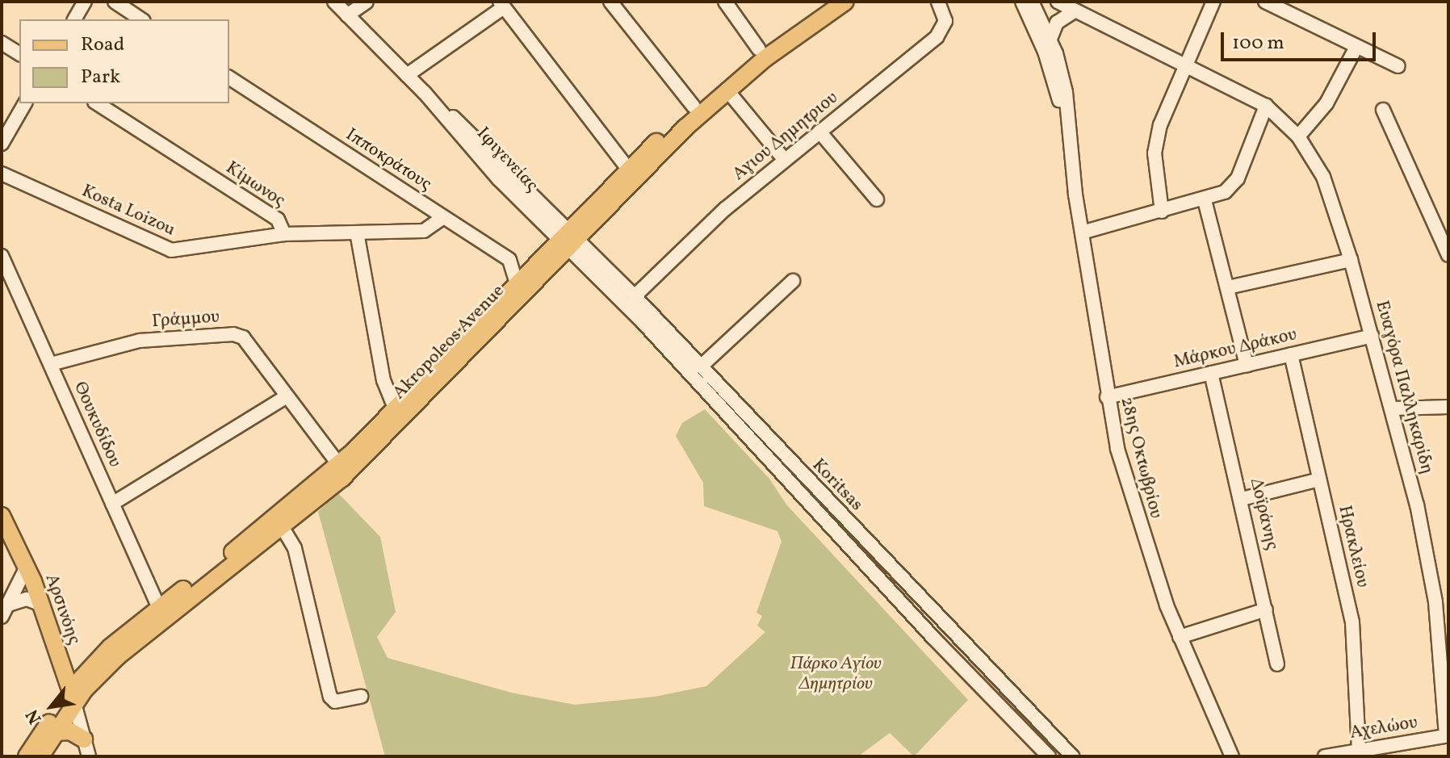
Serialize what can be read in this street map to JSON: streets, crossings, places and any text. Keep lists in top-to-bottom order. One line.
{"streets":{"main road":["Akropoleos Avenue","Αρσινόης"],"street":["Αγιου Δημητριου","Ιπποκράτους","Ιφιγενείας","Κίμωνος","Kosta Loizou","Γράμμου","Μάρκου Δράκου","Ευαγόρα Παλληκαρίδη","Θουκυδίδου","28ης Οκτωβρίου","Koritsas","Δοϊράνης","Ηρακλείου","Αχελώου"]},"crossings":[["Αγιου Δημητριου","Koritsas"],["Ιπποκράτους","Κίμωνος"],["Ιπποκράτους","Akropoleos Avenue"],["Ιφιγενείας","Akropoleos Avenue"],["Ιφιγενείας","Koritsas"],["Κίμωνος","Kosta Loizou"],["Γράμμου","Akropoleos Avenue"],["Γράμμου","Θουκυδίδου"],["Akropoleos Avenue","Θουκυδίδου"],["Akropoleos Avenue","Koritsas"],["Akropoleos Avenue","Αρσινόης"],["Μάρκου Δράκου","Ευαγόρα Παλληκαρίδη"],["Μάρκου Δράκου","28ης Οκτωβρίου"],["Μάρκου Δράκου","Δοϊράνης"],["Μάρκου Δράκου","Ηρακλείου"],["Ευαγόρα Παλληκαρίδη","Αχελώου"],["Ηρακλείου","Αχελώου"]],"parks":["Πάρκο Αγίου Δημητρίου"],"legend":["Road","Park"],"scale_bar":"100 m","north":"bottom left"}
